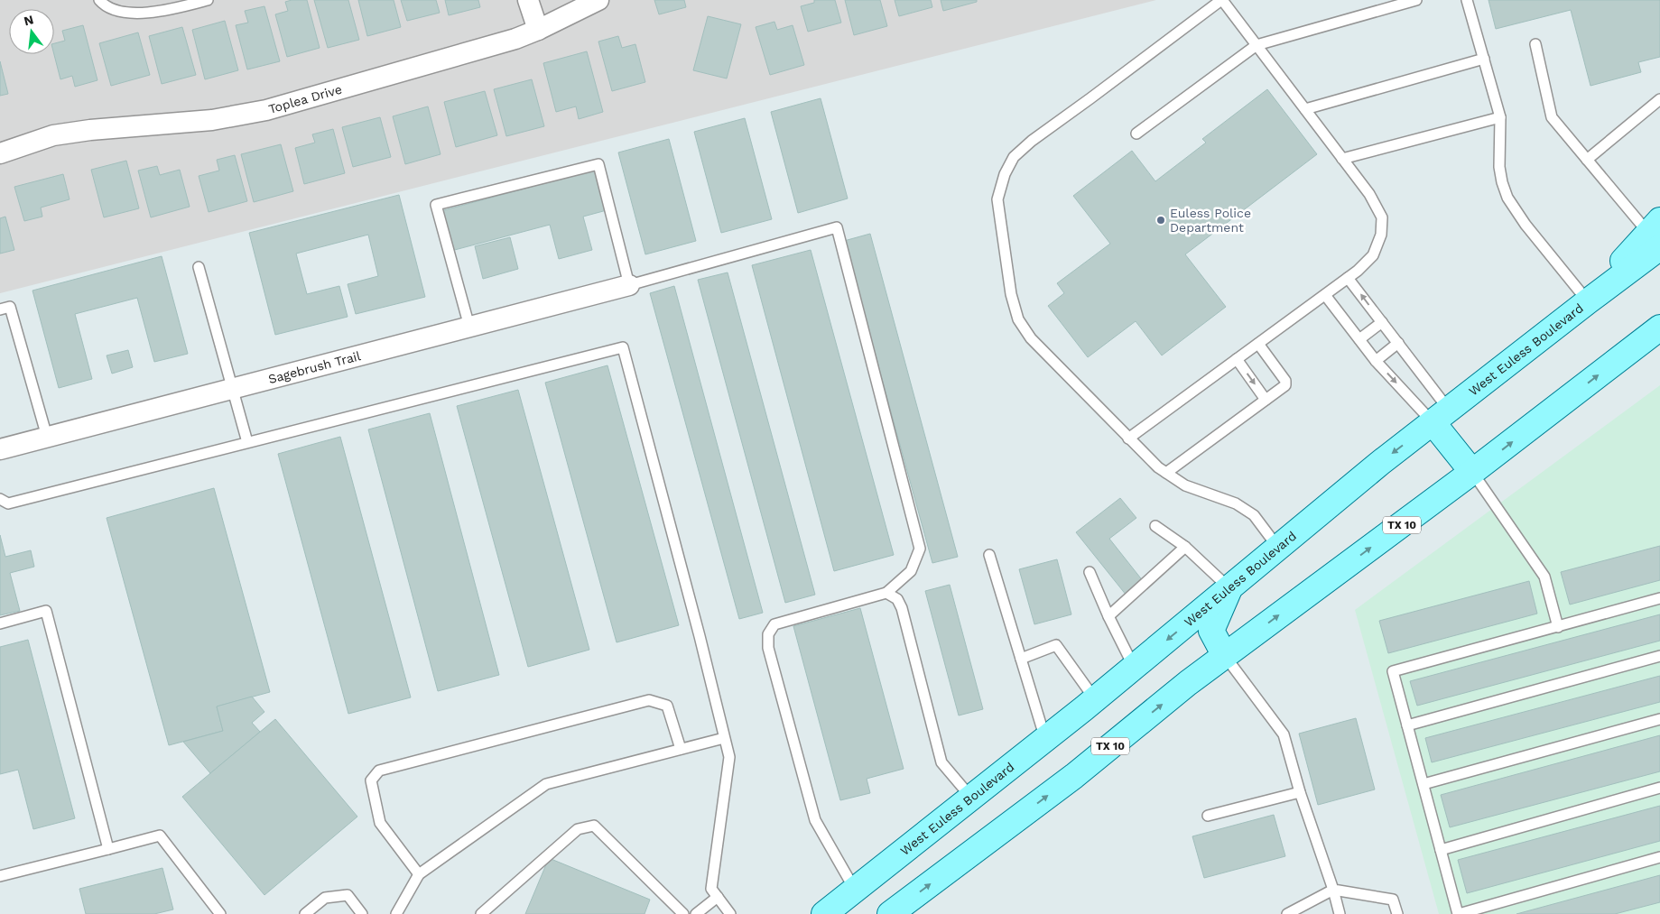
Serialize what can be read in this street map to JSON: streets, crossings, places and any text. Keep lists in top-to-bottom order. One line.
{"streets":{"main road":["West Euless Boulevard","TX 10"],"street":["Toplea Drive","Sagebrush Trail"]},"places":["Euless Police Department"],"north":"top"}
